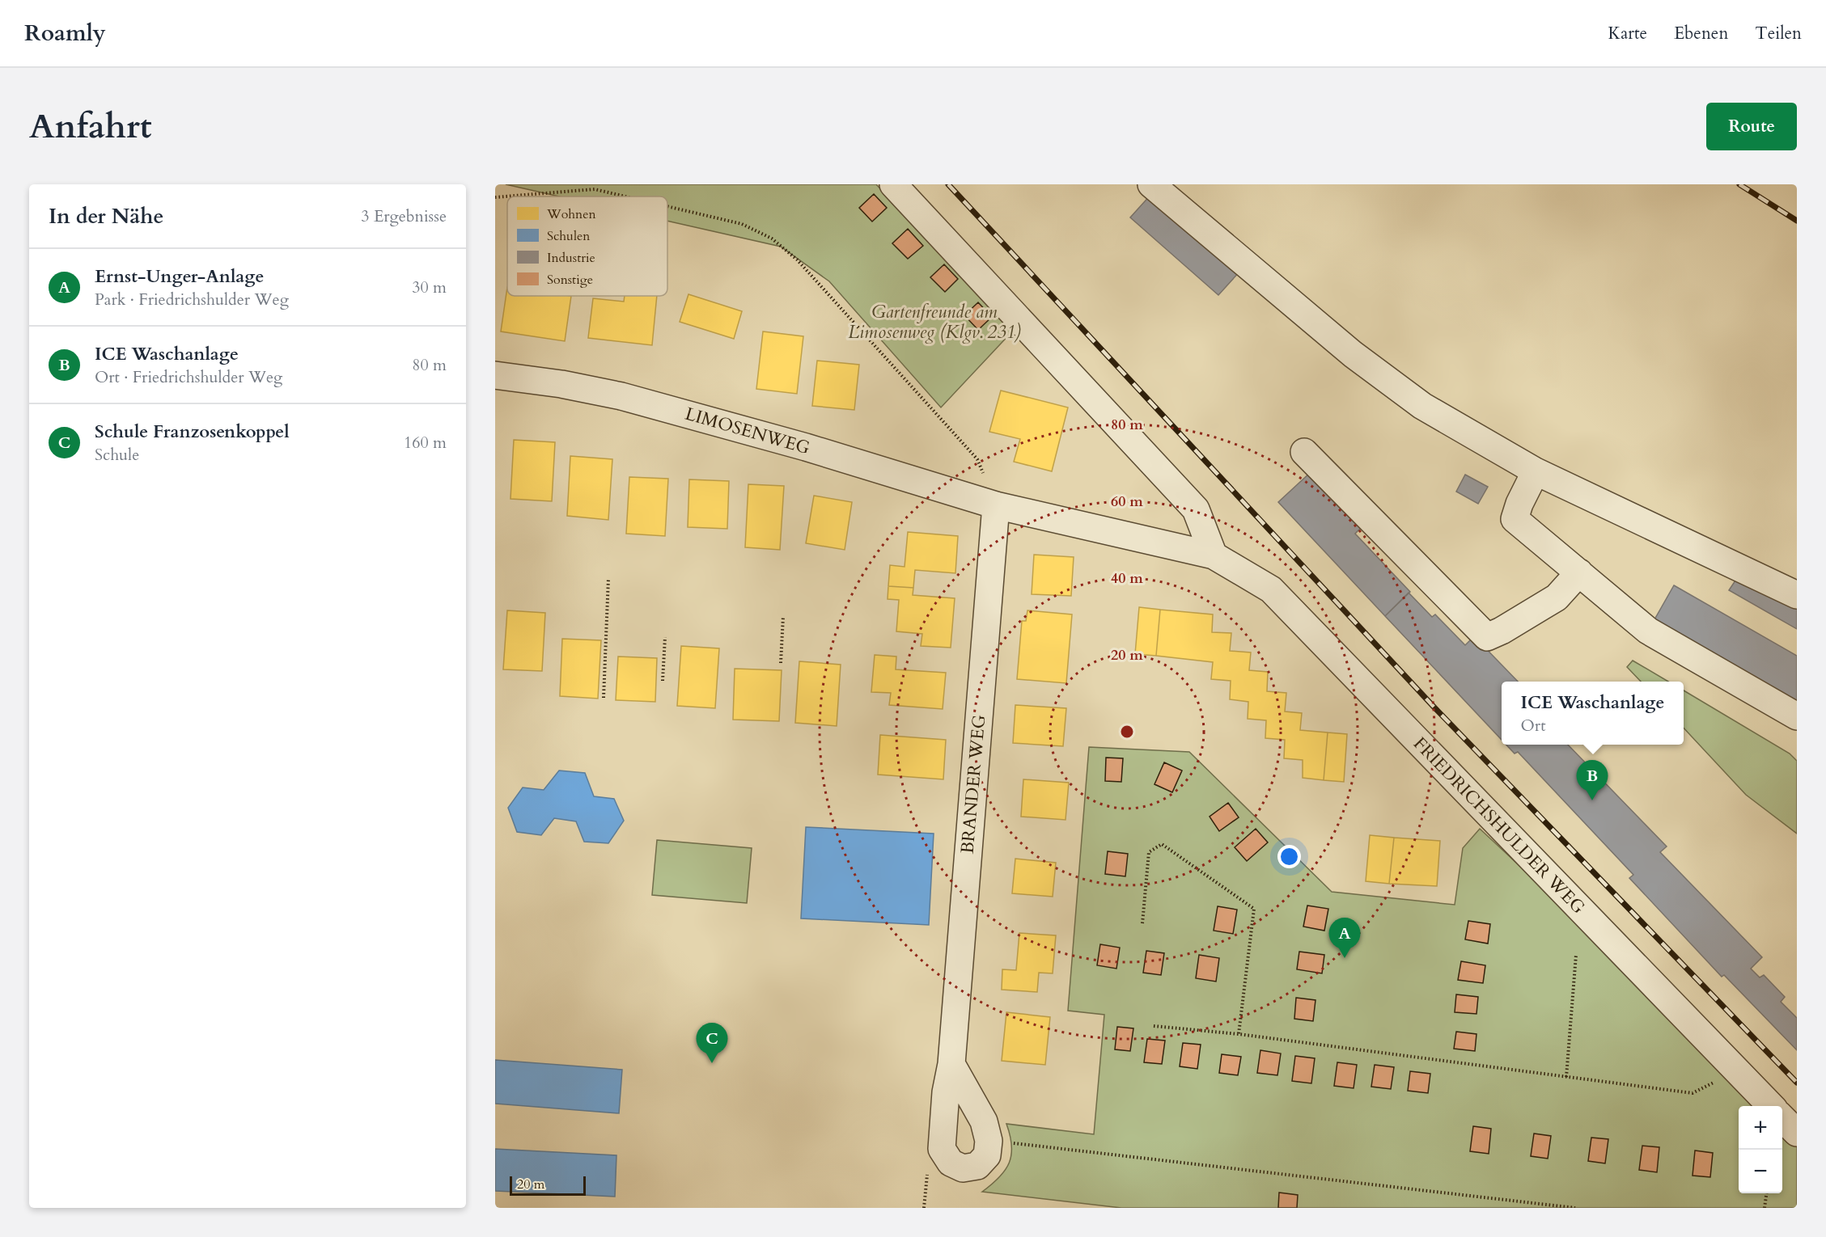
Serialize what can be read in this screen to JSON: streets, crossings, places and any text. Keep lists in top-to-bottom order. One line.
{"streets":{"street":["LIMOSENWEG","BRANDER WEG","FRIEDRICHSHULDER WEG"]},"crossings":[["LIMOSENWEG","BRANDER WEG"],["LIMOSENWEG","FRIEDRICHSHULDER WEG"],["BRANDER WEG","FRIEDRICHSHULDER WEG"]],"parks":["Gartenfreunde am Limosenweg (Klgv. 231)"],"legend":["Wohnen","Schulen","Industrie","Sonstige"],"scale_bar":"20 m","page":{"header":"Roamly","nav":["Karte","Ebenen","Teilen"],"buttons":"Route","title":"Anfahrt","heading":["In der Nähe","3 Ergebnisse"],"list":[{"mark":"A","name":"Ernst-Unger-Anlage","note":"Park · Friedrichshulder Weg","value":"30 m"},{"mark":"B","name":"ICE Waschanlage","note":"Ort · Friedrichshulder Weg","value":"80 m"},{"mark":"C","name":"Schule Franzosenkoppel","note":"Schule","value":"160 m"}],"popup":["ICE Waschanlage","Ort"],"pins":["B","A","C"],"map_buttons":["+","−"],"scale":"20 m"},"rings":["80 m","60 m","40 m","20 m"]}
